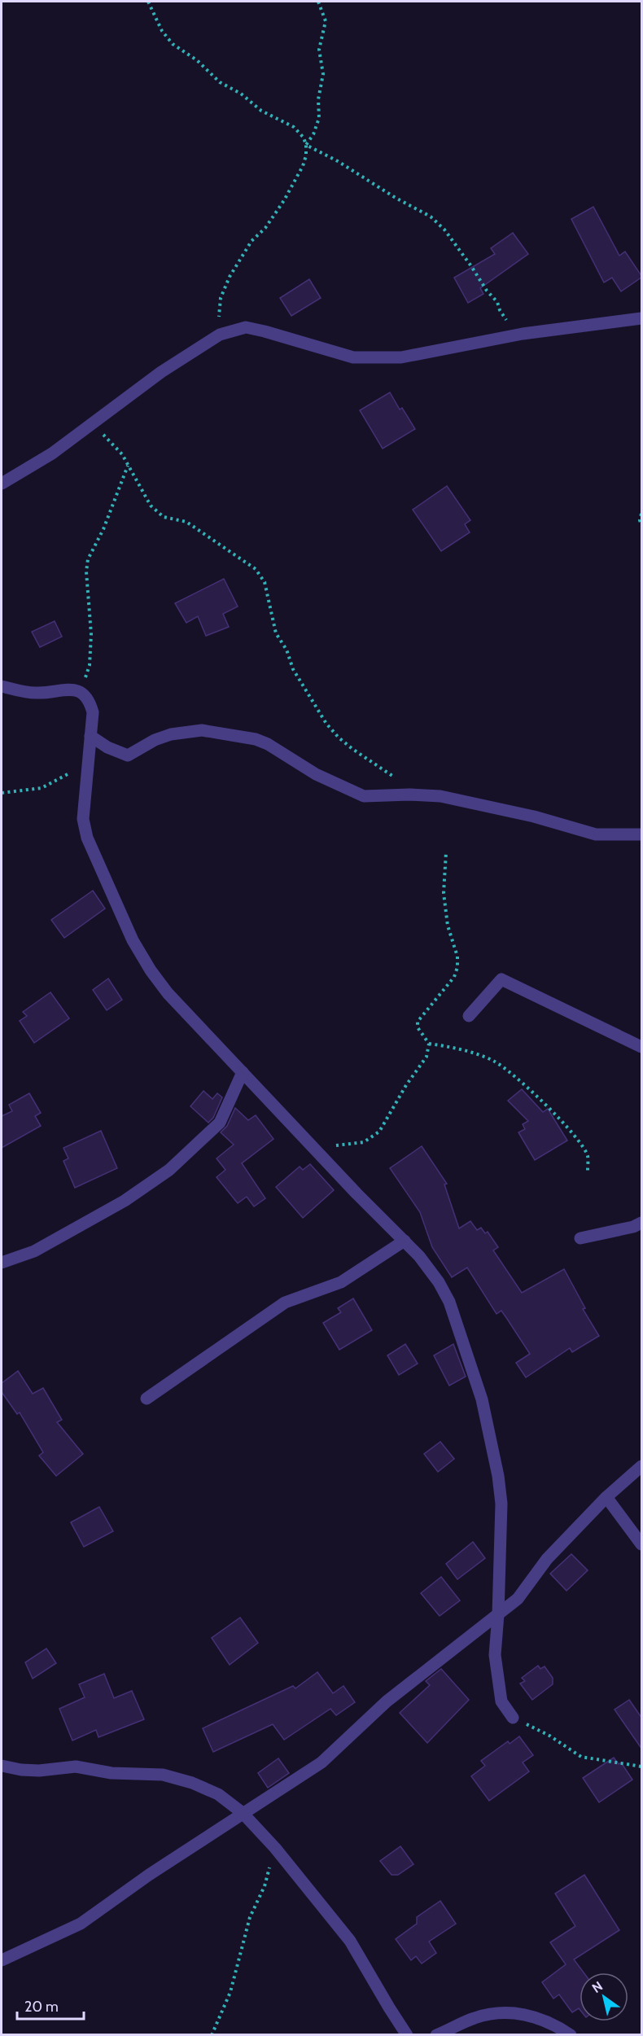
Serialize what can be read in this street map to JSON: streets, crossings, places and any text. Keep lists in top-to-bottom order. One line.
{"scale_bar":"20 m","north":"top left"}
